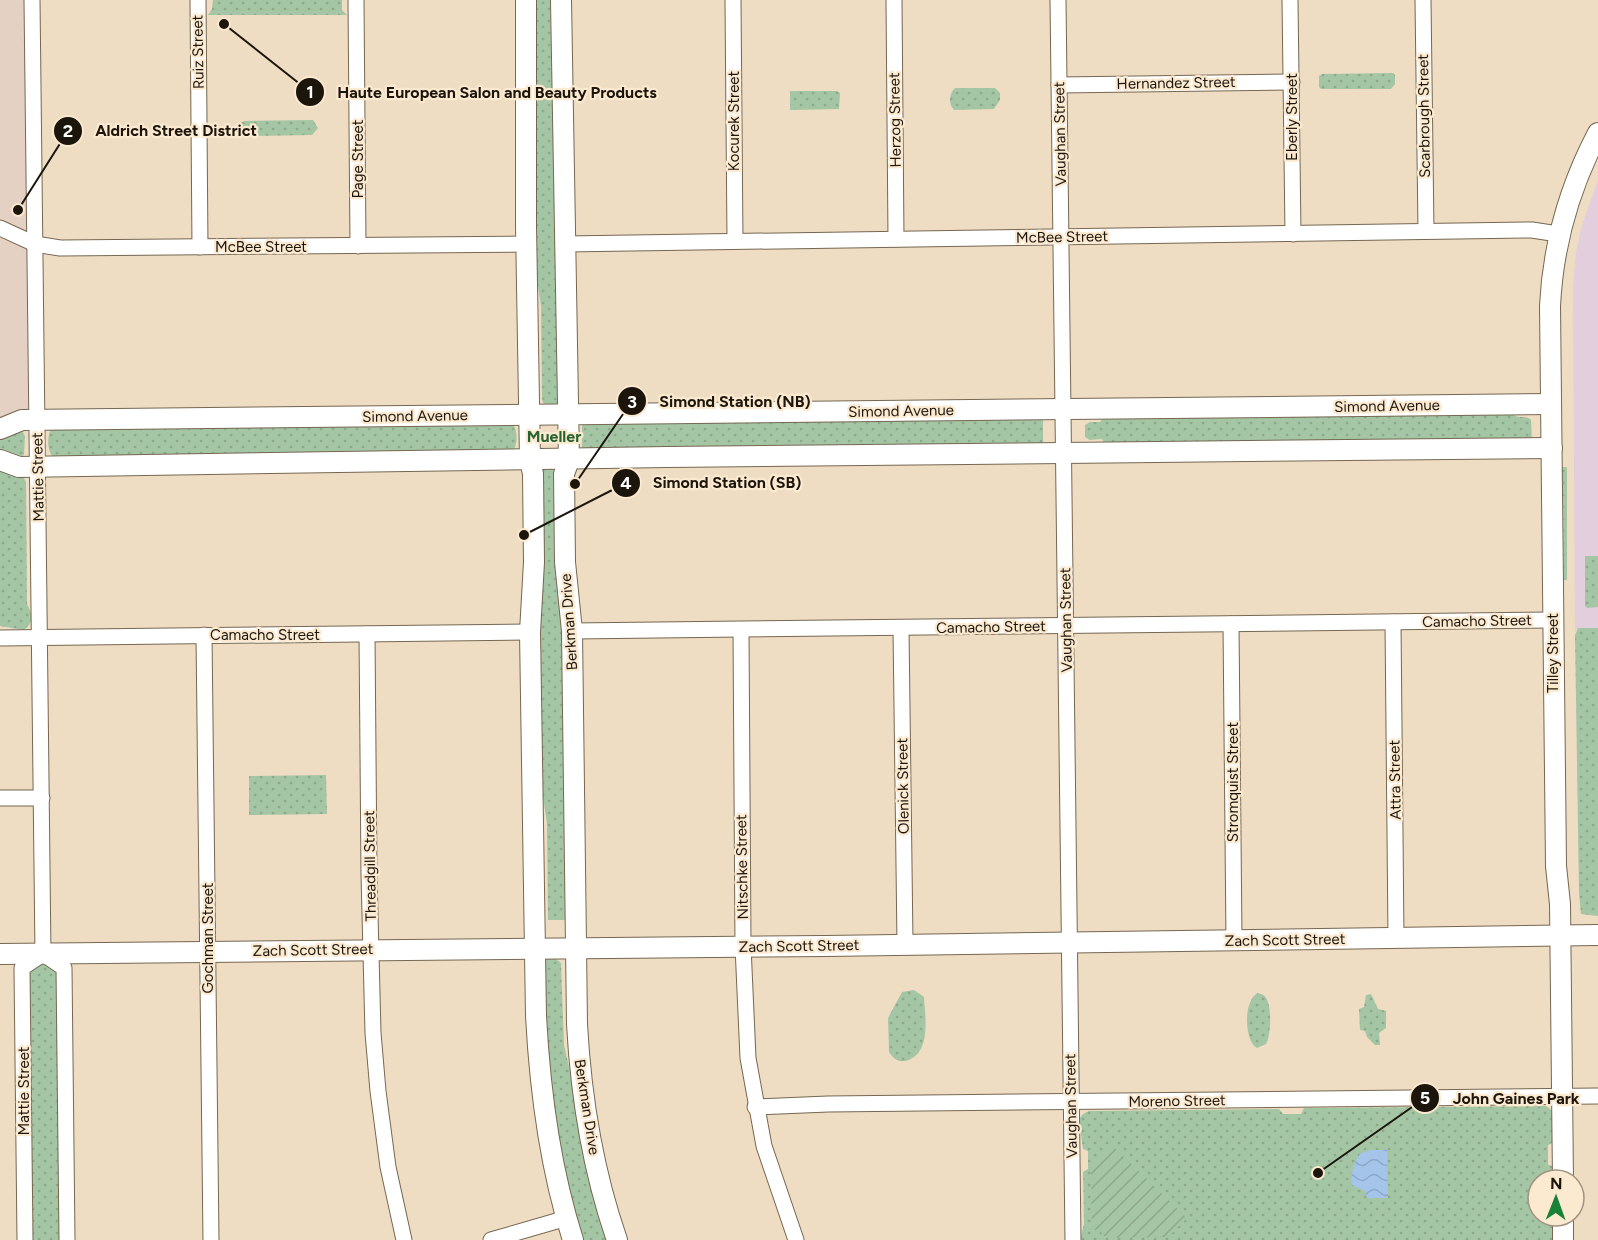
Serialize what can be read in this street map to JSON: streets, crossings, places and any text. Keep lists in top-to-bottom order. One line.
{"streets":{"street":["Ruiz Street","Hernandez Street","Scarbrough Street","Eberly Street","Herzog Street","Kocurek Street","Vaughan Street","Page Street","McBee Street","Simond Avenue","Mattie Street","Camacho Street","Berkman Drive","Tilley Street","Attra Street","Stromquist Street","Olenick Street","Threadgill Street","Nitschke Street","Gochman Street","Zach Scott Street","Moreno Street"]},"crossings":[["Ruiz Street","McBee Street"],["Hernandez Street","Eberly Street"],["Hernandez Street","Vaughan Street"],["Scarbrough Street","McBee Street"],["Eberly Street","McBee Street"],["Herzog Street","McBee Street"],["Kocurek Street","McBee Street"],["Vaughan Street","McBee Street"],["Vaughan Street","Simond Avenue"],["Vaughan Street","Camacho Street"],["Vaughan Street","Zach Scott Street"],["Vaughan Street","Moreno Street"],["Page Street","McBee Street"],["McBee Street","Mattie Street"],["McBee Street","Berkman Drive"],["McBee Street","Tilley Street"],["Simond Avenue","Mattie Street"],["Simond Avenue","Berkman Drive"],["Simond Avenue","Tilley Street"],["Mattie Street","Camacho Street"],["Mattie Street","Zach Scott Street"],["Camacho Street","Berkman Drive"],["Camacho Street","Tilley Street"],["Camacho Street","Attra Street"],["Camacho Street","Stromquist Street"],["Camacho Street","Olenick Street"],["Camacho Street","Threadgill Street"],["Camacho Street","Nitschke Street"],["Camacho Street","Gochman Street"],["Berkman Drive","Zach Scott Street"],["Tilley Street","Zach Scott Street"],["Tilley Street","Moreno Street"],["Attra Street","Zach Scott Street"],["Stromquist Street","Zach Scott Street"],["Olenick Street","Zach Scott Street"],["Threadgill Street","Zach Scott Street"],["Nitschke Street","Zach Scott Street"],["Nitschke Street","Moreno Street"],["Gochman Street","Zach Scott Street"]],"districts":["Mueller"],"places":["Haute European Salon and Beauty Products","Aldrich Street District","Simond Station (NB)","Simond Station (SB)","John Gaines Park"],"north":"top"}
